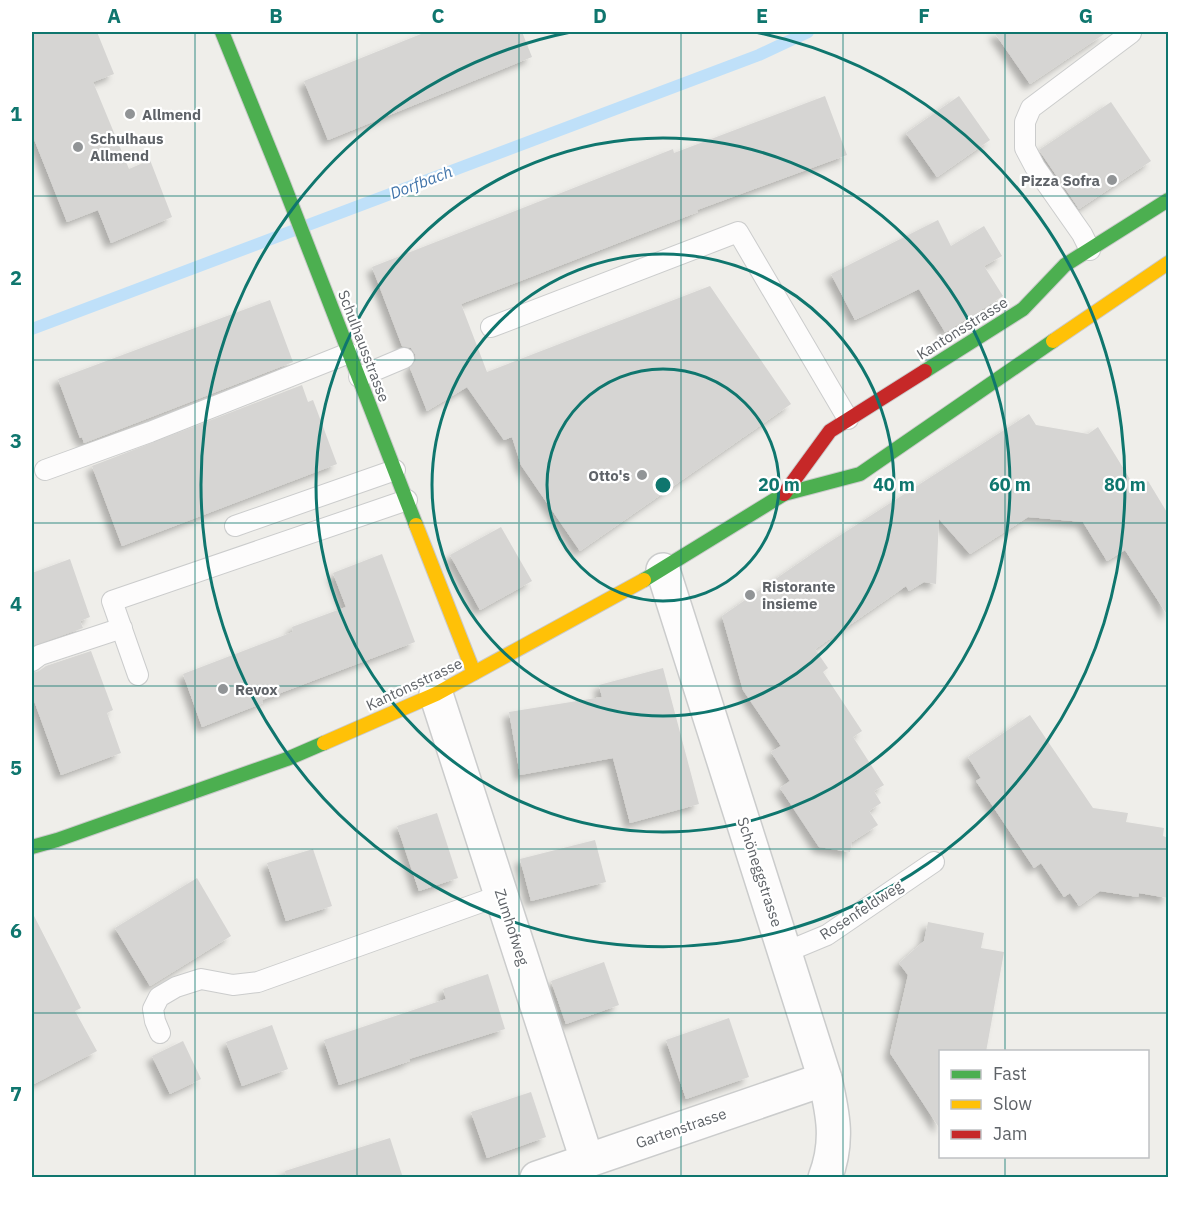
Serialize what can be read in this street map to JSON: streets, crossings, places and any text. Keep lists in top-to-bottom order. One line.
{"streets":{"main road":["Kantonsstrasse","Schulhausstrasse"],"street":["Schöneggstrasse","Zumhofweg","Gartenstrasse"],"lane":["Rosenfeldweg"]},"crossings":[["Kantonsstrasse","Schulhausstrasse"],["Kantonsstrasse","Schöneggstrasse"],["Kantonsstrasse","Zumhofweg"],["Schöneggstrasse","Rosenfeldweg"],["Schöneggstrasse","Gartenstrasse"],["Zumhofweg","Gartenstrasse"]],"water":["Dorfbach"],"places":["Allmend","Schulhaus Allmend","Pizza Sofra","Otto's","Ristorante insieme","Revox"],"legend":["Fast","Slow","Jam"],"grid":{"columns":["A","B","C","D","E","F","G"],"rows":["1","2","3","4","5","6","7"]},"rings":["20 m","40 m","60 m","80 m"]}
